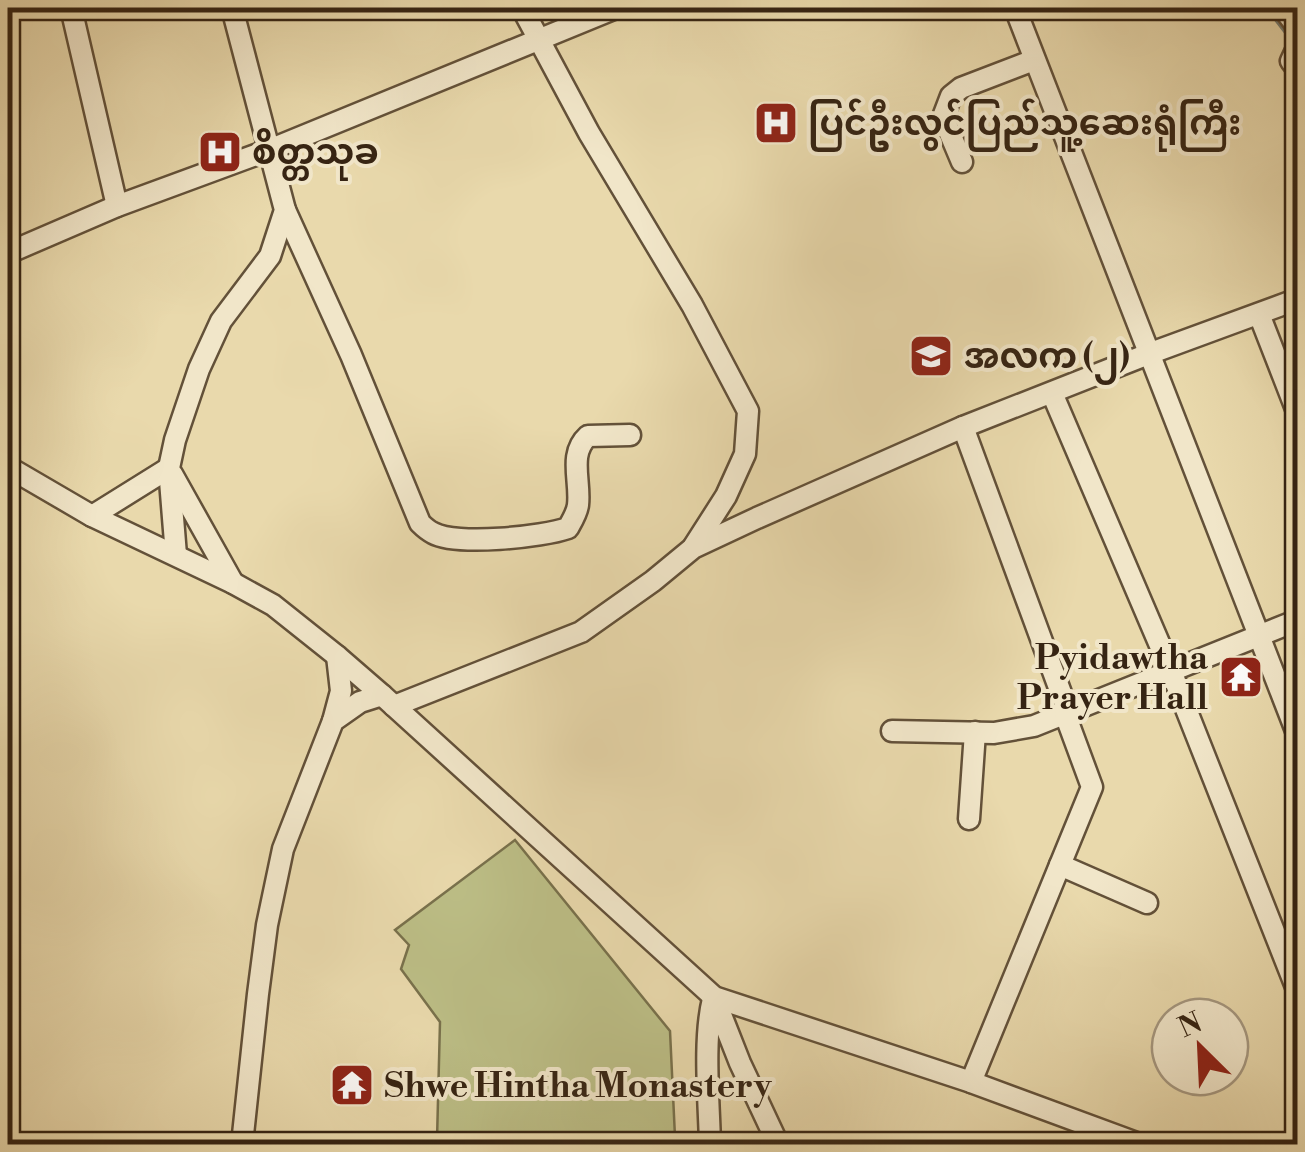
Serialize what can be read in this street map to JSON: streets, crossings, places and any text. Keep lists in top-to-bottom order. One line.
{"places":{"hospital":["ပြင်ဦးလွင်ပြည်သူ့ဆေးရုံကြီး","စိတ္တသုခ"],"school or university":["အလက (၂)"],"temple":["Pyidawtha Prayer Hall","Shwe Hintha Monastery"]},"north":"top left"}
